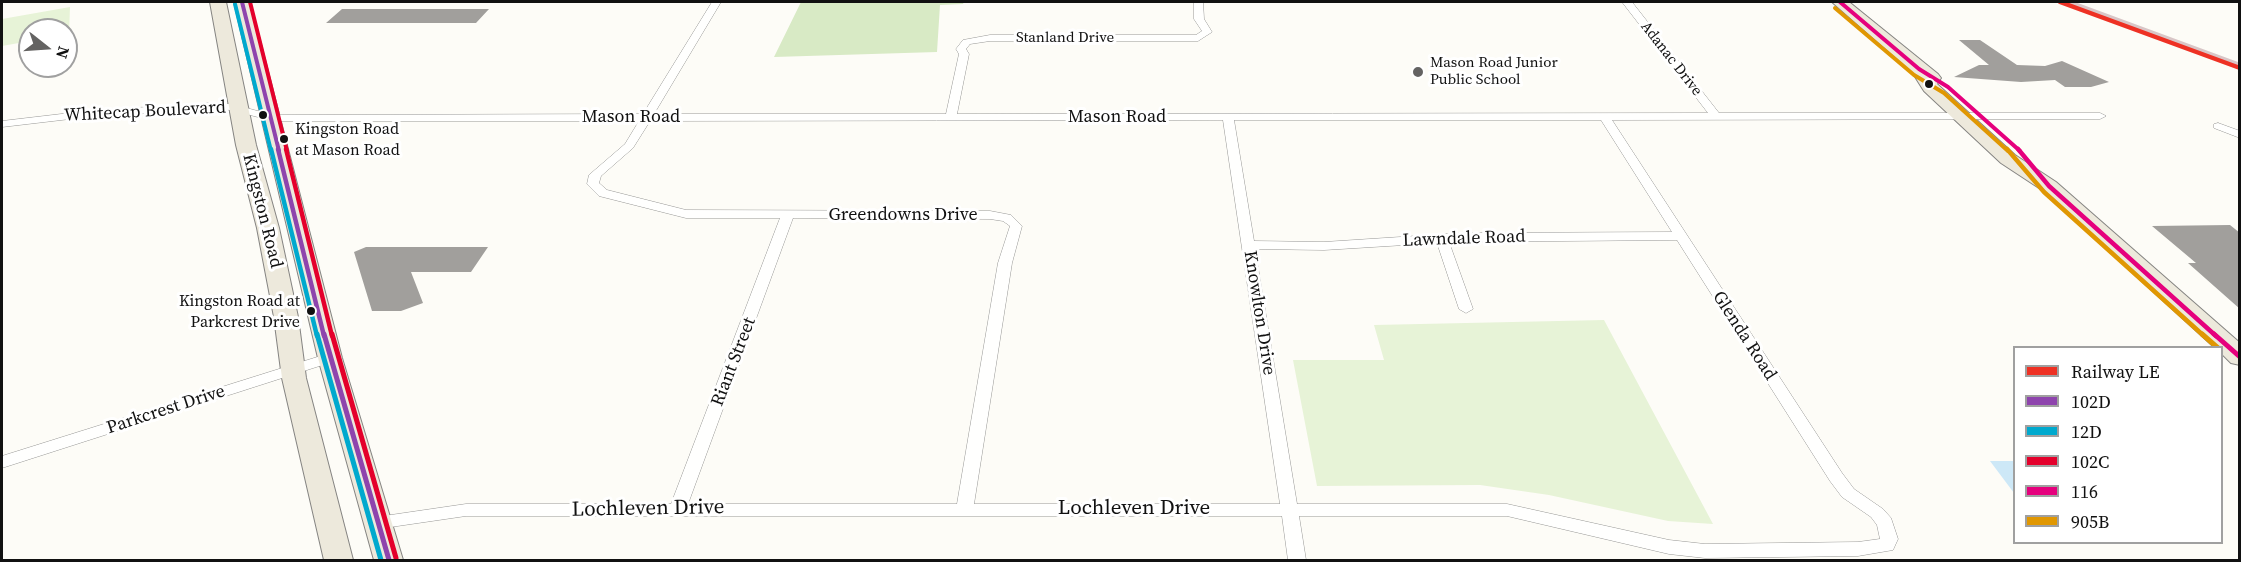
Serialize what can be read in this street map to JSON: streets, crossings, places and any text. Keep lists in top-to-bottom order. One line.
{"streets":{"main road":["Kingston Road"],"street":["Stanland Drive","Adanac Drive","Whitecap Boulevard","Mason Road","Greendowns Drive","Lawndale Road","Knowlton Drive","Glenda Road","Riant Street","Parkcrest Drive","Lochleven Drive"]},"crossings":[["Stanland Drive","Mason Road"],["Adanac Drive","Mason Road"],["Whitecap Boulevard","Mason Road"],["Whitecap Boulevard","Kingston Road"],["Mason Road","Kingston Road"],["Mason Road","Greendowns Drive"],["Mason Road","Knowlton Drive"],["Mason Road","Glenda Road"],["Kingston Road","Parkcrest Drive"],["Kingston Road","Lochleven Drive"],["Greendowns Drive","Riant Street"],["Greendowns Drive","Lochleven Drive"],["Lawndale Road","Knowlton Drive"],["Lawndale Road","Glenda Road"],["Knowlton Drive","Lochleven Drive"],["Glenda Road","Lochleven Drive"],["Riant Street","Lochleven Drive"]],"places":["Mason Road Junior Public School","Kingston Road at Mason Road","Kingston Road at Parkcrest Drive"],"lines":["rail line LE","transit line 102D","transit line 102C","transit line 116","transit line 12D","transit line 905B"],"legend":["Railway LE","102D","12D","102C","116","905B"],"north":"right"}
